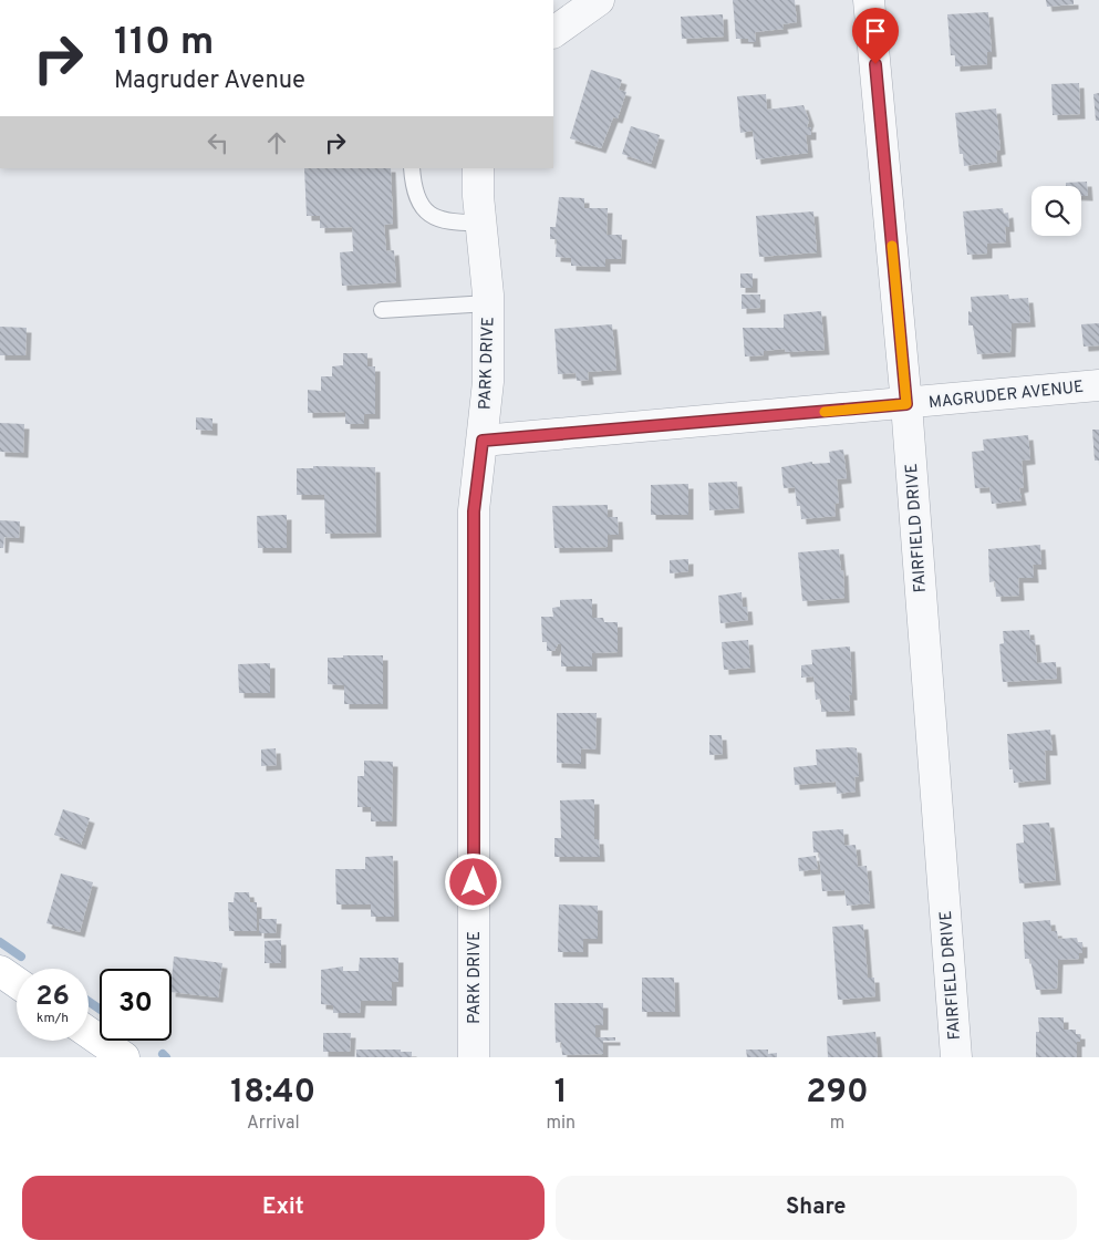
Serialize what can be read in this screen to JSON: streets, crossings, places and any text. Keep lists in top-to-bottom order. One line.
{"streets":{"street":["PARK DRIVE","MAGRUDER AVENUE","FAIRFIELD DRIVE"]},"crossings":[["PARK DRIVE","MAGRUDER AVENUE"],["MAGRUDER AVENUE","FAIRFIELD DRIVE"]],"page":{"turn":["110 m","Magruder Avenue"],"speed":"26 km/h","limit":"30","eta":["18:40","Arrival","1","min","290","m"],"buttons":["Exit","Share"]}}
